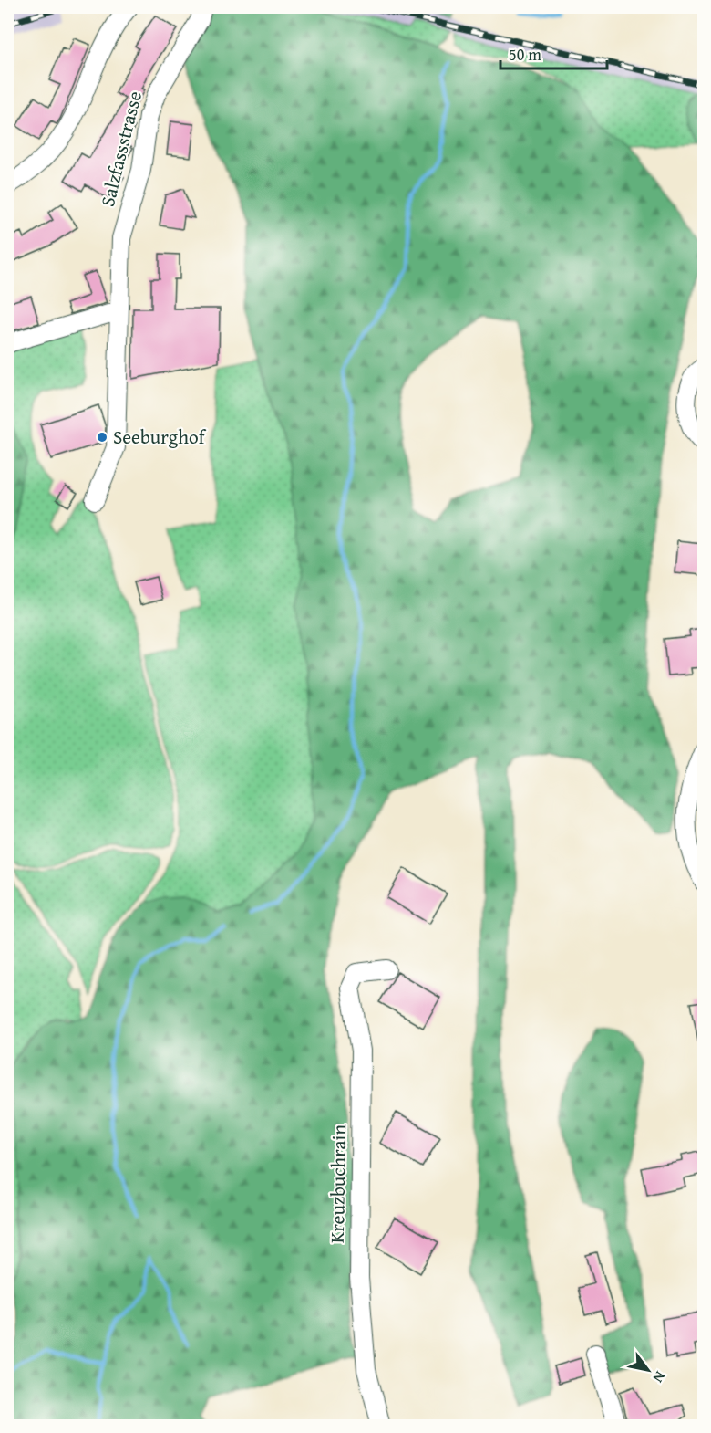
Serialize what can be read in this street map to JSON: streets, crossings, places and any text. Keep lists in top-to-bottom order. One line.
{"streets":{"street":["Salzfassstrasse","Kreuzbuchrain"]},"places":["Seeburghof"],"scale_bar":"50 m","north":"bottom right"}
